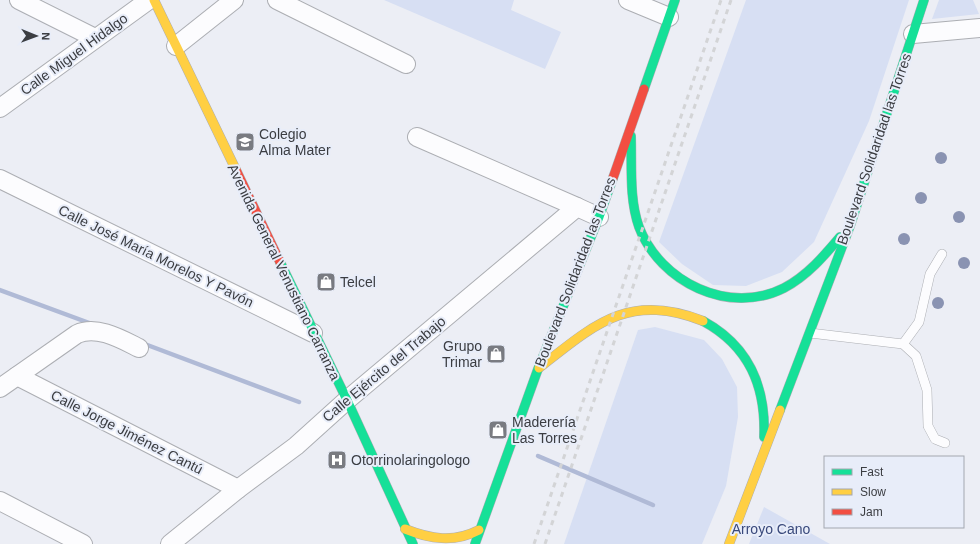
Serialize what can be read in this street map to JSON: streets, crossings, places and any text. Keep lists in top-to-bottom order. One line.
{"streets":{"main road":["Boulevard Solidaridad las Torres","Avenida General Venustiano Carranza"],"street":["Calle Miguel Hidalgo","Calle José María Morelos Y Pavón","Calle Ejército del Trabajo","Calle Jorge Jiménez Cantú"]},"crossings":[["Calle José María Morelos Y Pavón","Avenida General Venustiano Carranza"],["Avenida General Venustiano Carranza","Calle Ejército del Trabajo"],["Calle Ejército del Trabajo","Calle Jorge Jiménez Cantú"]],"parks":["Arroyo Cano"],"places":{"school or university":["Colegio Alma Mater"],"shop":["Telcel","Grupo Trimar","Maderería Las Torres"],"hospital":["Otorrinolaringologo"]},"legend":["Fast","Slow","Jam"],"north":"right"}
